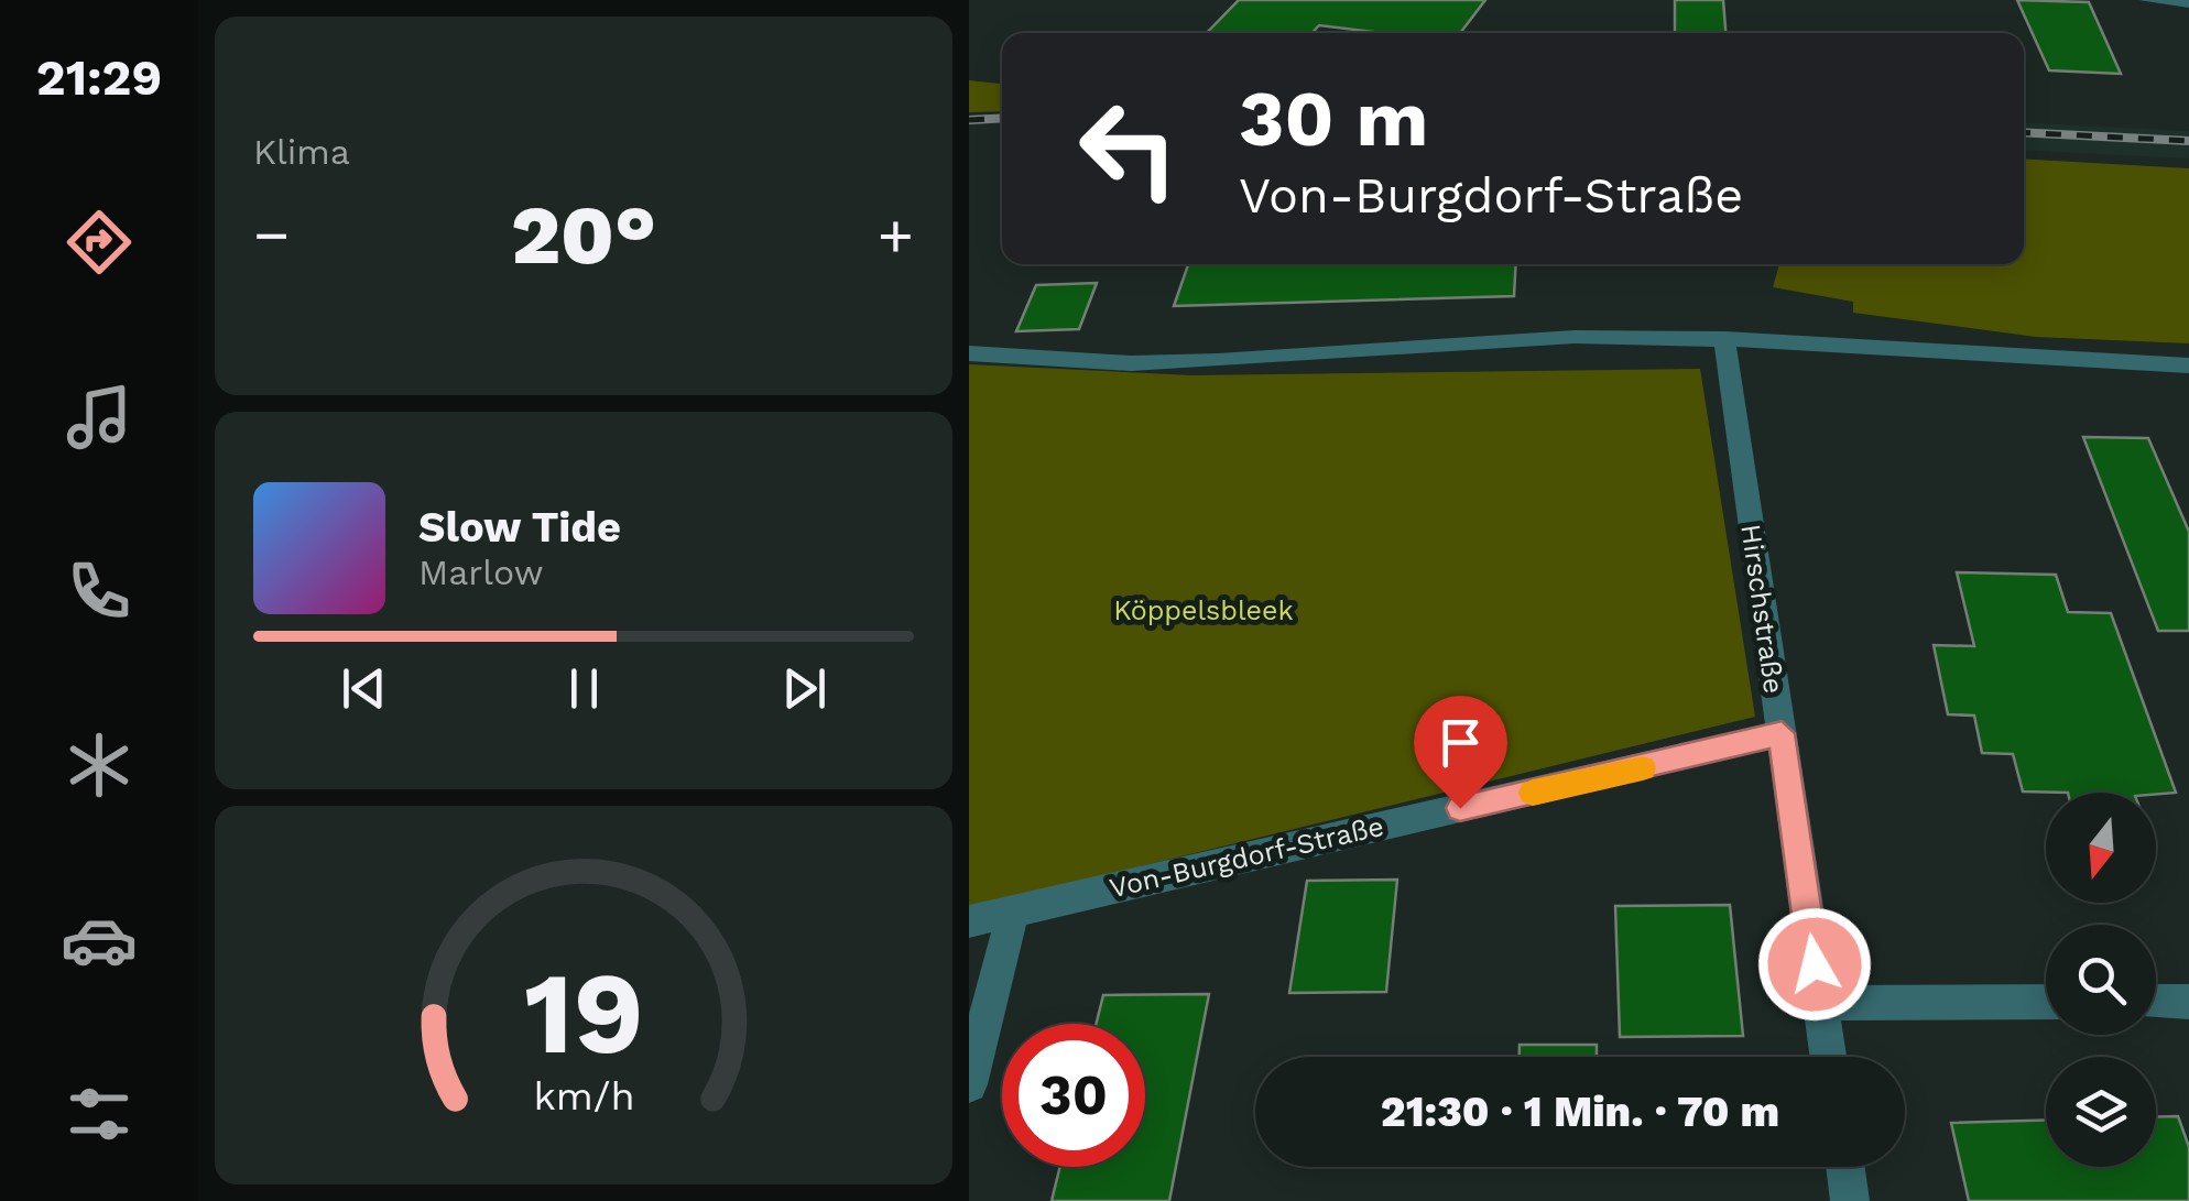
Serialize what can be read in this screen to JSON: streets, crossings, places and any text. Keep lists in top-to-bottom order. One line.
{"streets":{"street":["Hirschstraße","Von-Burgdorf-Straße"]},"crossings":[["Hirschstraße","Von-Burgdorf-Straße"]],"parks":["Köppelsbleek"],"north":"bottom","page":{"tabs":"21:29","tile":"Klima","turn":["30 m","Von-Burgdorf-Straße"],"heat":["−","20°","+"],"song":["Slow Tide","Marlow"],"limit":"30","trip":"21:30 · 1 Min. · 70 m","gauge":["19","km/h"]}}
